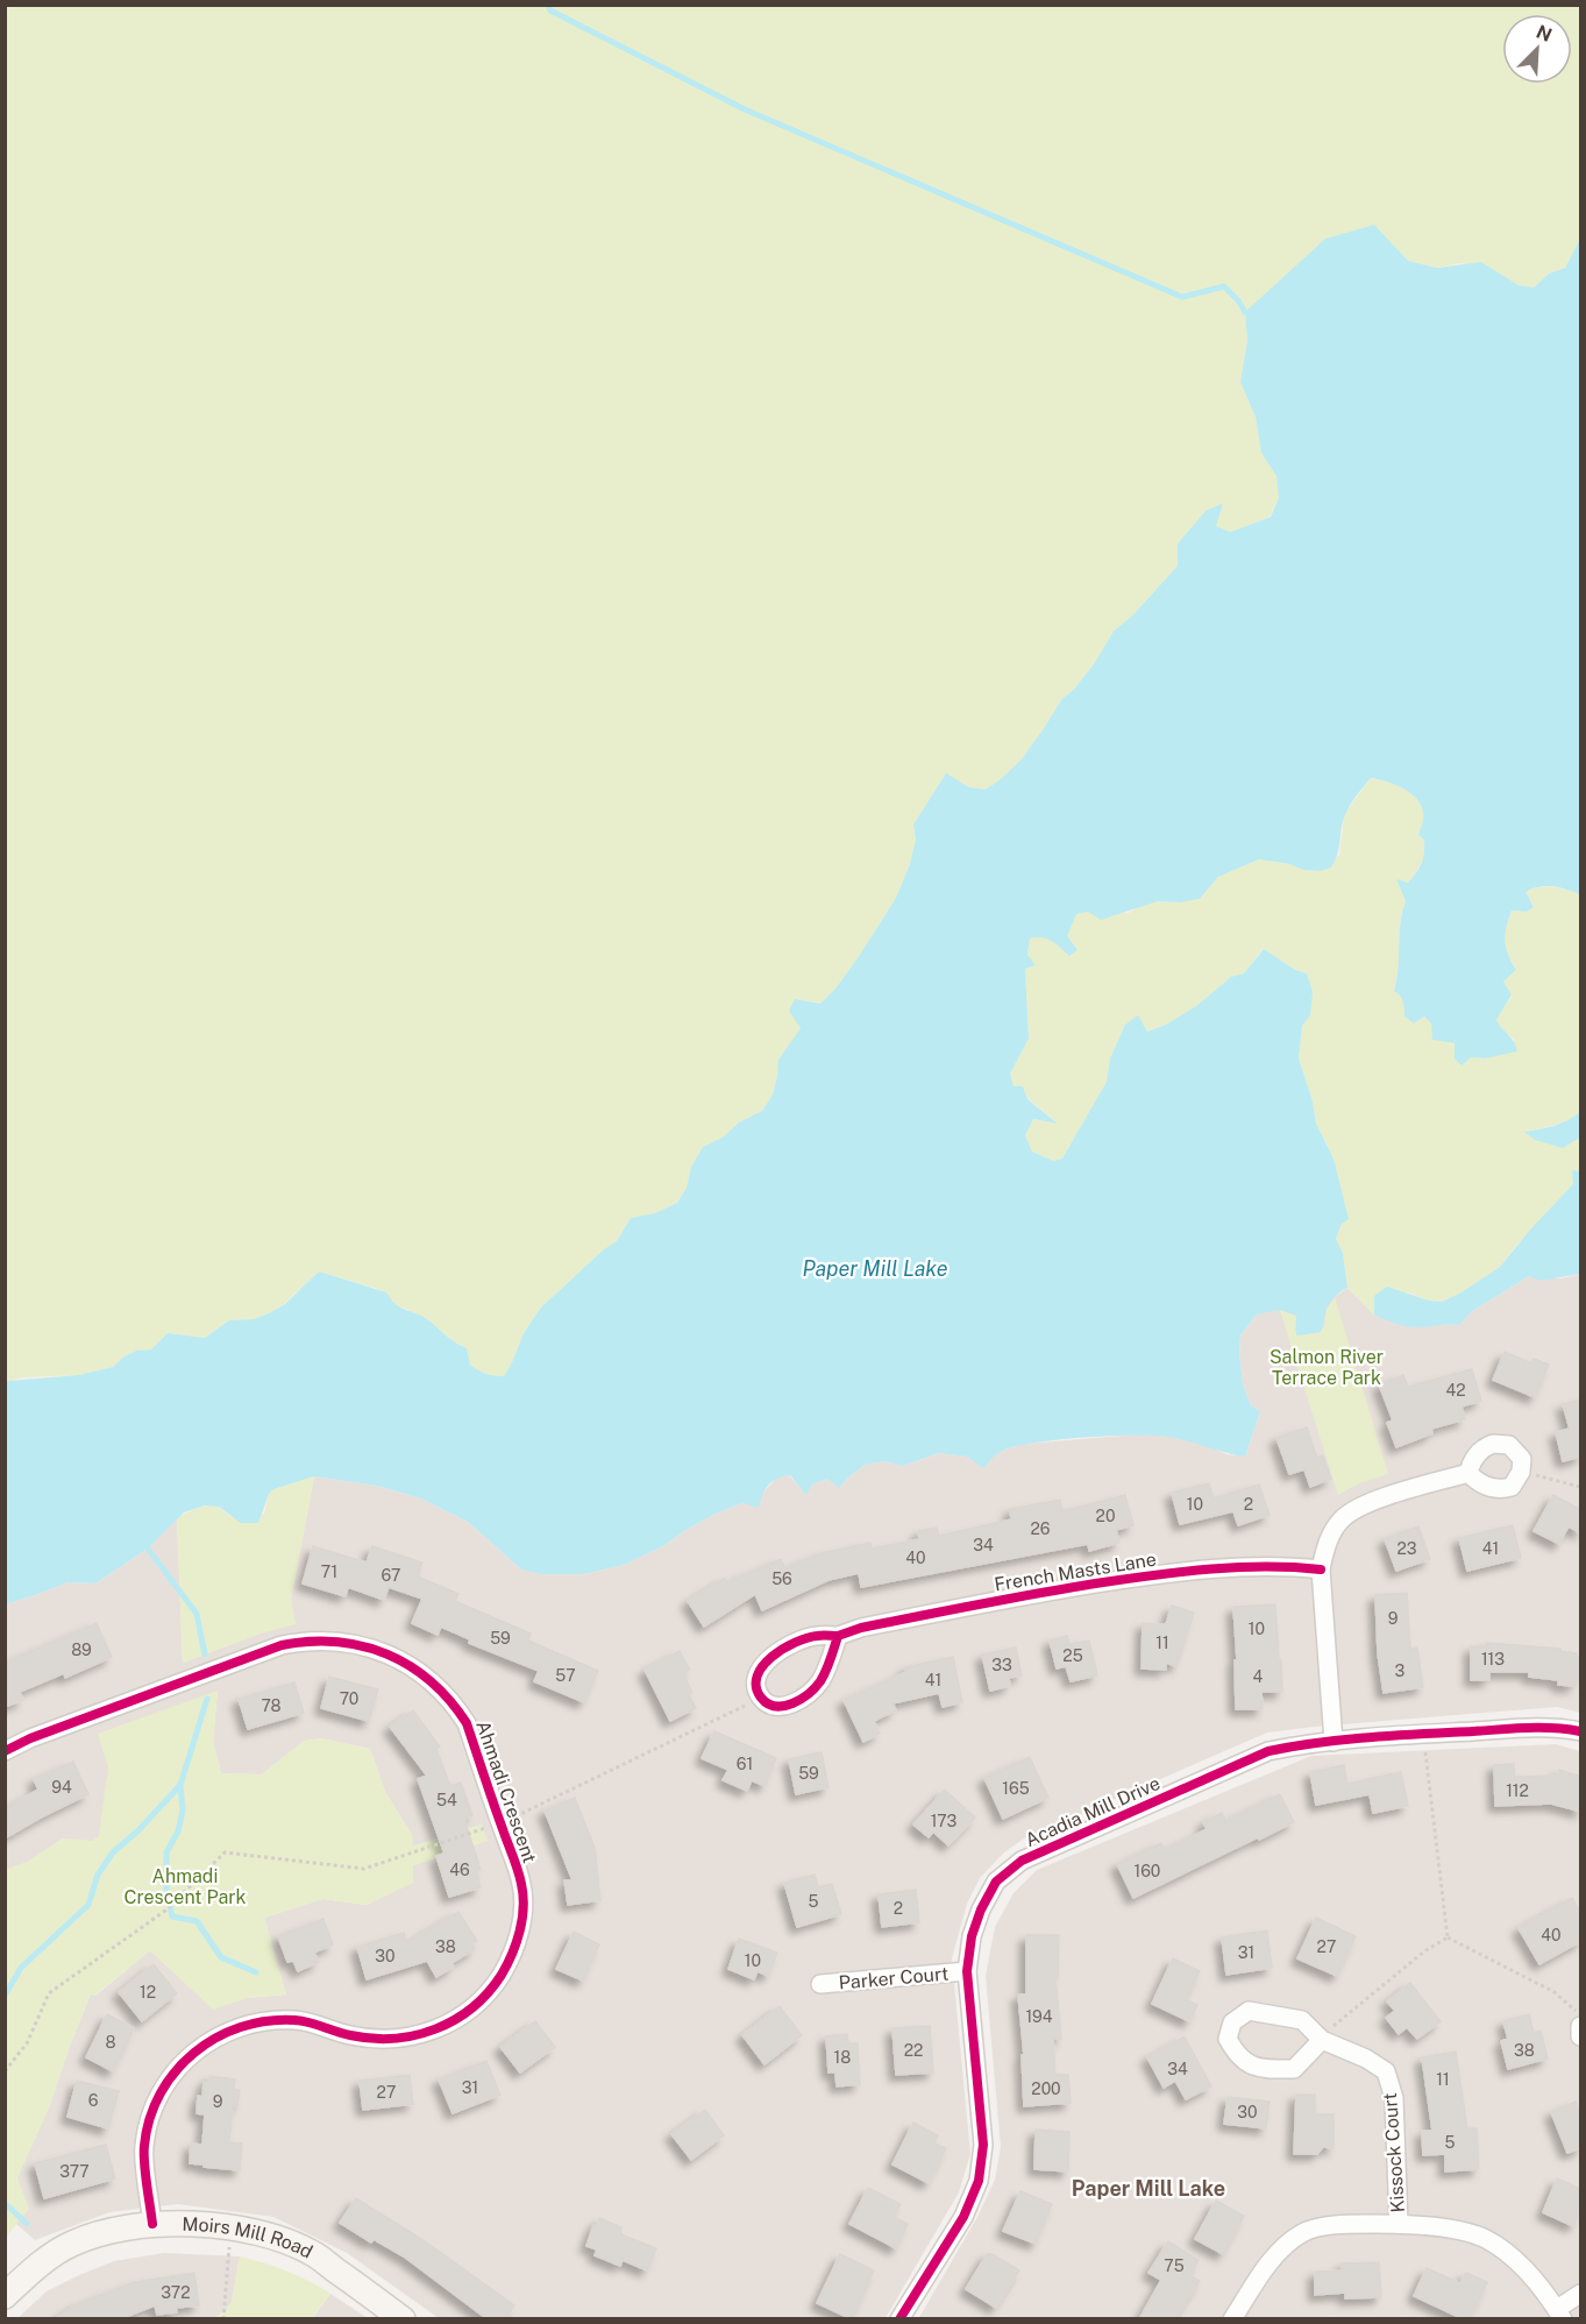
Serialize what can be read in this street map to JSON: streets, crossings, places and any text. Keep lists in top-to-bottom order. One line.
{"streets":{"street":["French Masts Lane","Ahmadi Crescent","Acadia Mill Drive","Parker Court","Kissock Court","Moirs Mill Road"]},"crossings":[["Ahmadi Crescent","Moirs Mill Road"],["Acadia Mill Drive","Parker Court"]],"districts":["Paper Mill Lake"],"water":["Paper Mill Lake"],"parks":["Salmon River Terrace Park","Ahmadi Crescent Park"],"house_numbers":["42","10","2","20","26","34","23","41","40","71","67","56","9","10","59","11","89","25","113","33","3","57","4","41","70","78","61","59","94","165","112","54","173","46","160","5","2","40","38","27","31","30","10","12","194","8","22","38","18","34","11","31","200","27","6","9","30","5","377","75","372"],"north":"top right"}
